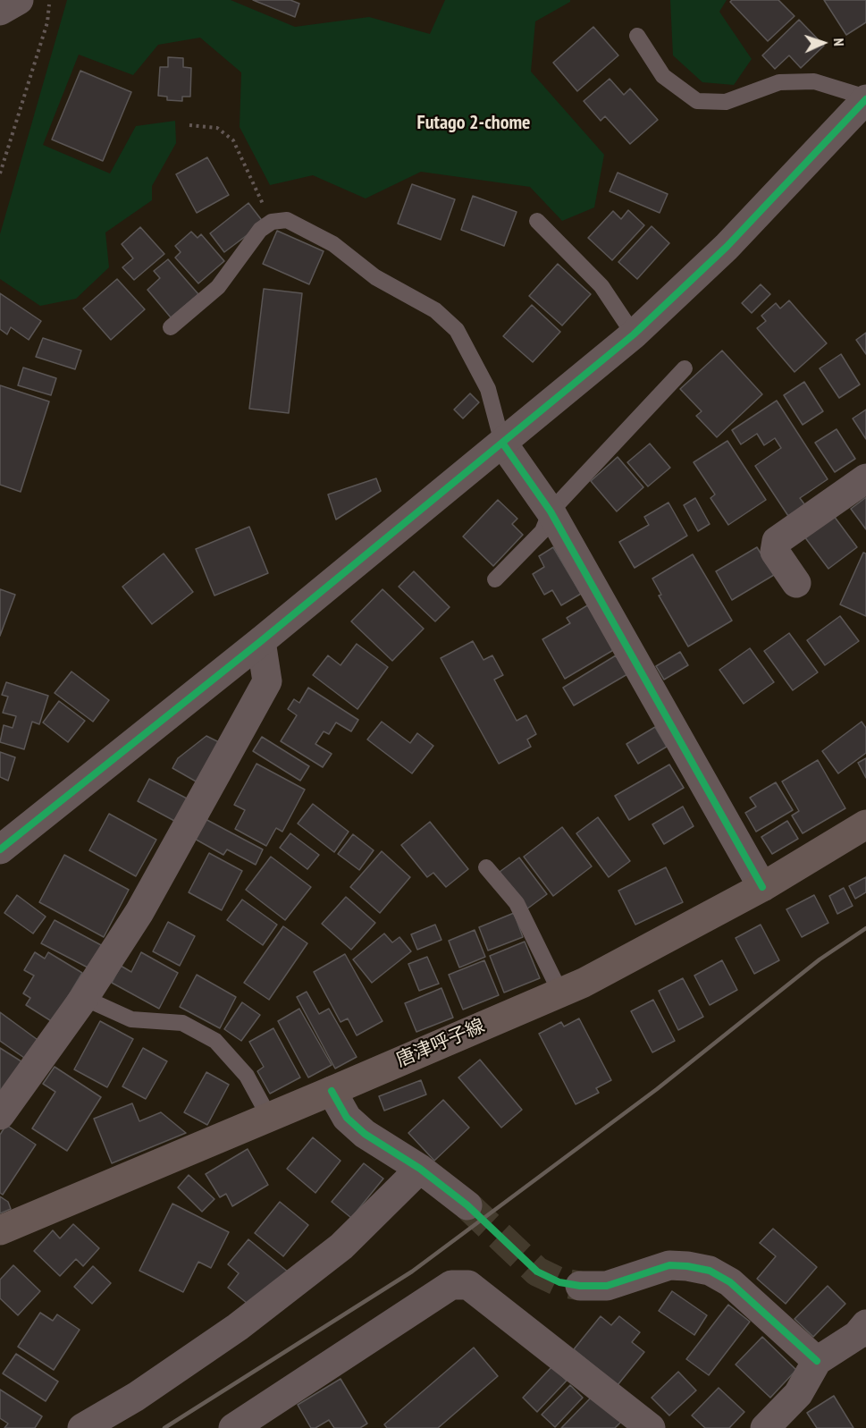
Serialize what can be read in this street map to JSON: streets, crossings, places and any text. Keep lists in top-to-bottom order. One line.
{"streets":{"main road":["唐津呼子線"]},"districts":["Futago 2-chome"],"north":"right"}
